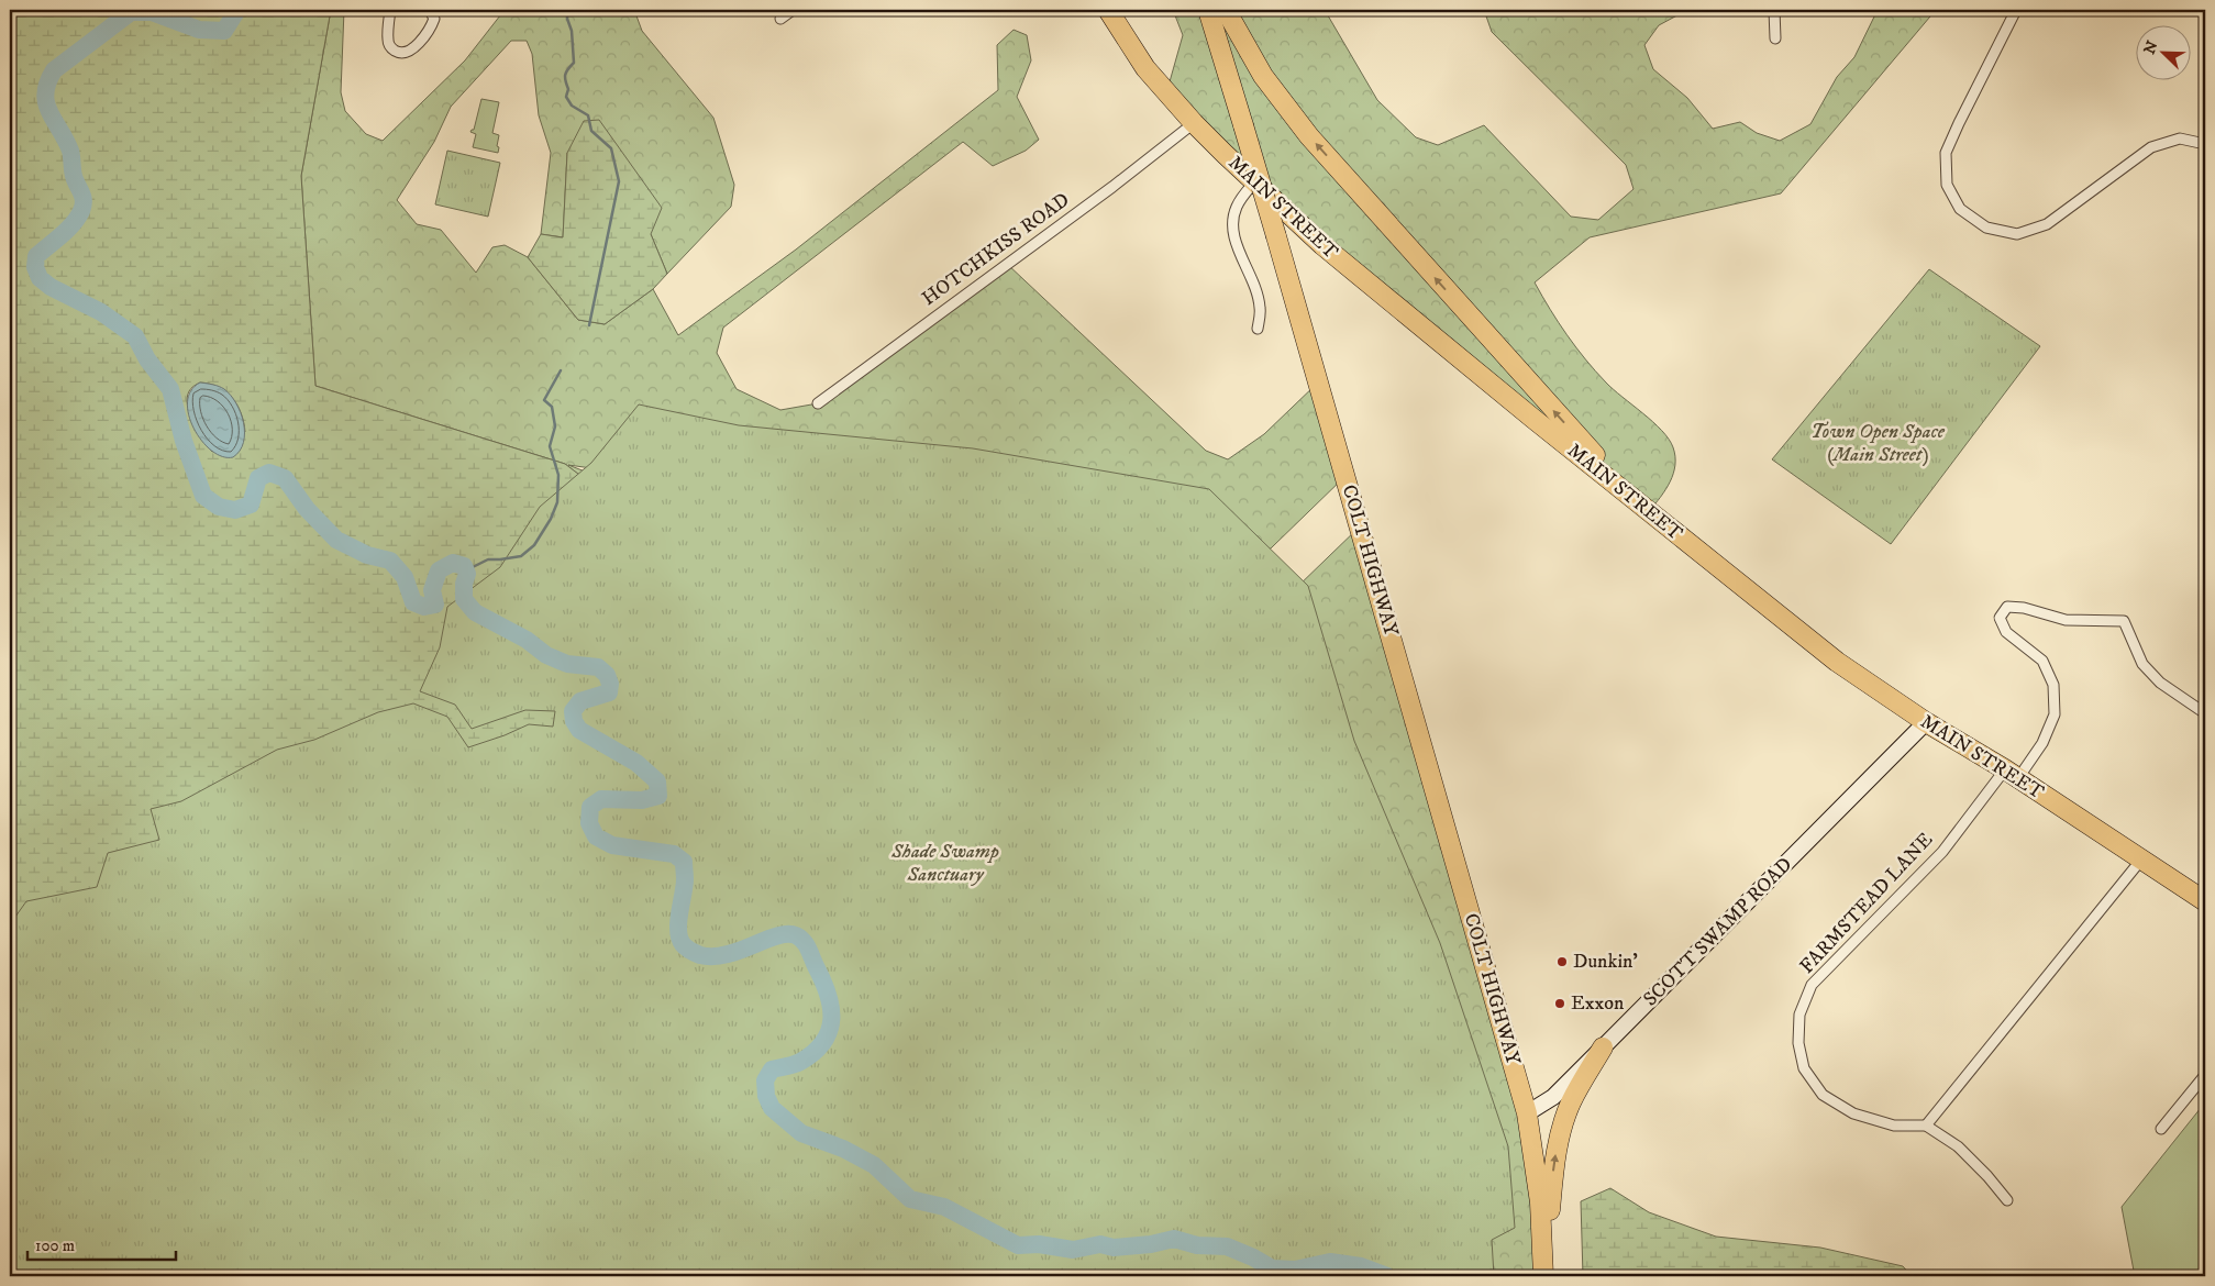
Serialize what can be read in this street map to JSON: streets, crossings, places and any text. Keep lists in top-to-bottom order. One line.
{"streets":{"highway":["MAIN STREET","COLT HIGHWAY"],"main road":["SCOTT SWAMP ROAD"],"street":["HOTCHKISS ROAD","FARMSTEAD LANE"]},"crossings":[["MAIN STREET","HOTCHKISS ROAD"],["MAIN STREET","FARMSTEAD LANE"],["MAIN STREET","SCOTT SWAMP ROAD"],["COLT HIGHWAY","SCOTT SWAMP ROAD"]],"parks":["Town Open Space (Main Street)","Shade Swamp Sanctuary"],"places":["Dunkin'","Exxon"],"scale_bar":"100 m","north":"top left"}
